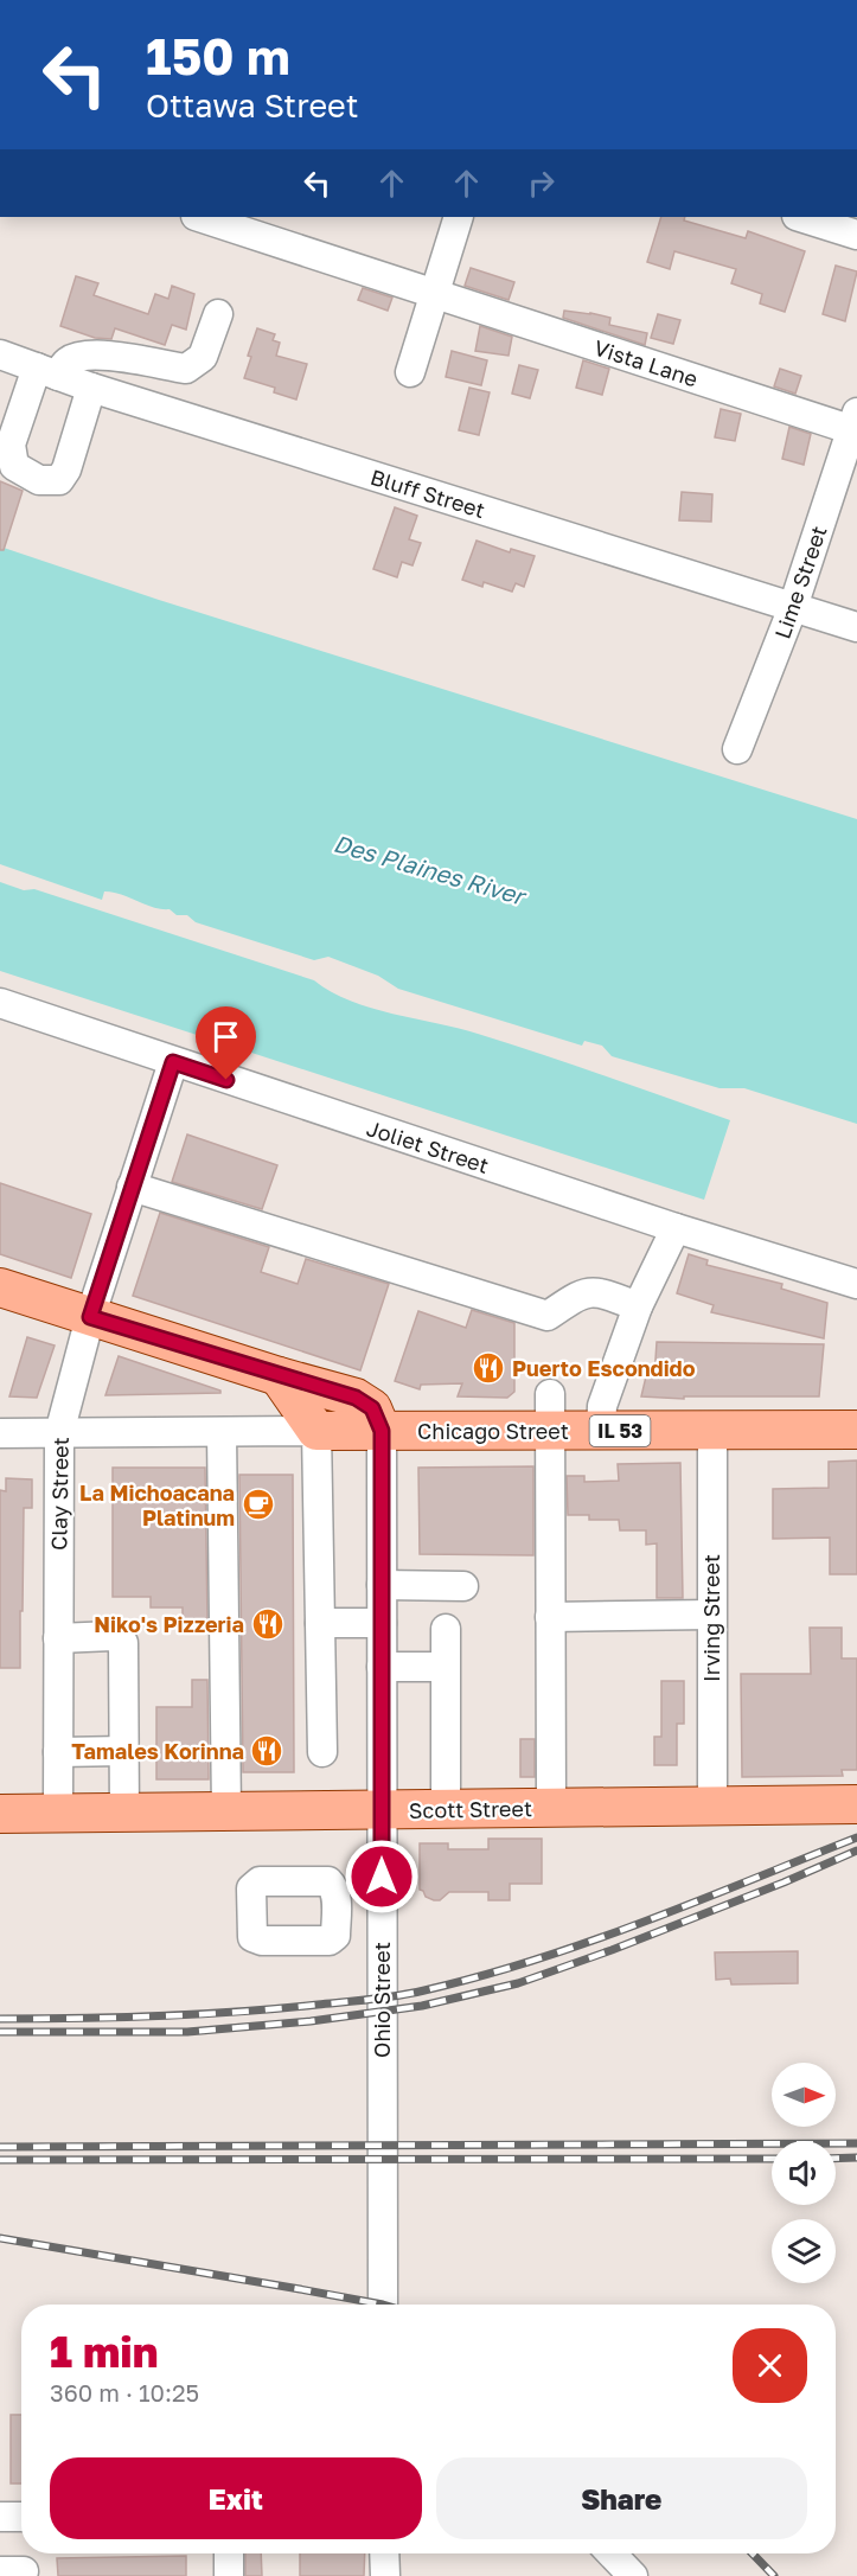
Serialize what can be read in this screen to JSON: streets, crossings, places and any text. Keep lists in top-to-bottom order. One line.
{"streets":{"main road":["Chicago Street","IL 53","Scott Street"],"street":["Vista Lane","Bluff Street","Lime Street","Joliet Street","Clay Street","Irving Street","Ohio Street"]},"crossings":[["Vista Lane","Lime Street"],["Bluff Street","Lime Street"],["Joliet Street","Clay Street"],["Chicago Street","Clay Street"],["Chicago Street","Irving Street"],["Chicago Street","Ohio Street"],["Clay Street","Scott Street"],["Irving Street","Scott Street"],["Scott Street","Ohio Street"]],"water":["Des Plaines River"],"places":{"restaurant":["Puerto Escondido","Niko's Pizzeria","Tamales Korinna"],"cafe":["La Michoacana Platinum"]},"north":"right","page":{"turn":["150 m","Ottawa Street"],"heading":["1 min","360 m · 10:25"],"buttons":["Exit","Share"]}}
